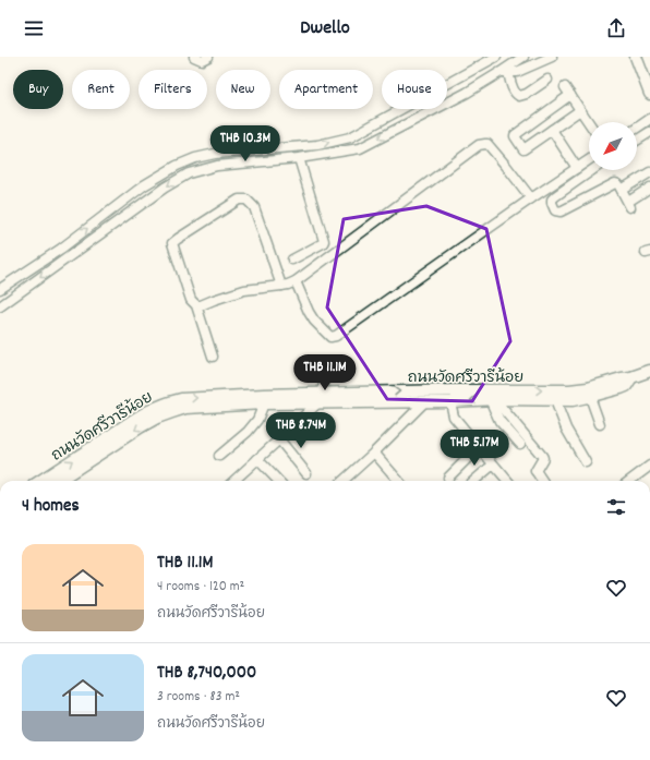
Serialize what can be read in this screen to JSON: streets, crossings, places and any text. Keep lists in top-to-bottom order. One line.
{"streets":{"main road":["ถนนวัดศรีวารีน้อย"]},"north":"bottom left","page":{"header":"Dwello","chip":["Buy","Rent","Filters","New","Apartment","House"],"price":["THB 10.3M","THB 11.1M","THB 8.74M","THB 5.17M"],"heading":"4 homes","list":[{"name":"THB 11.1M","note":"4 rooms · 120 m² · ถนนวัดศรีวารีน้อย"},{"name":"THB 8,740,000","note":"3 rooms · 83 m² · ถนนวัดศรีวารีน้อย"}]}}
